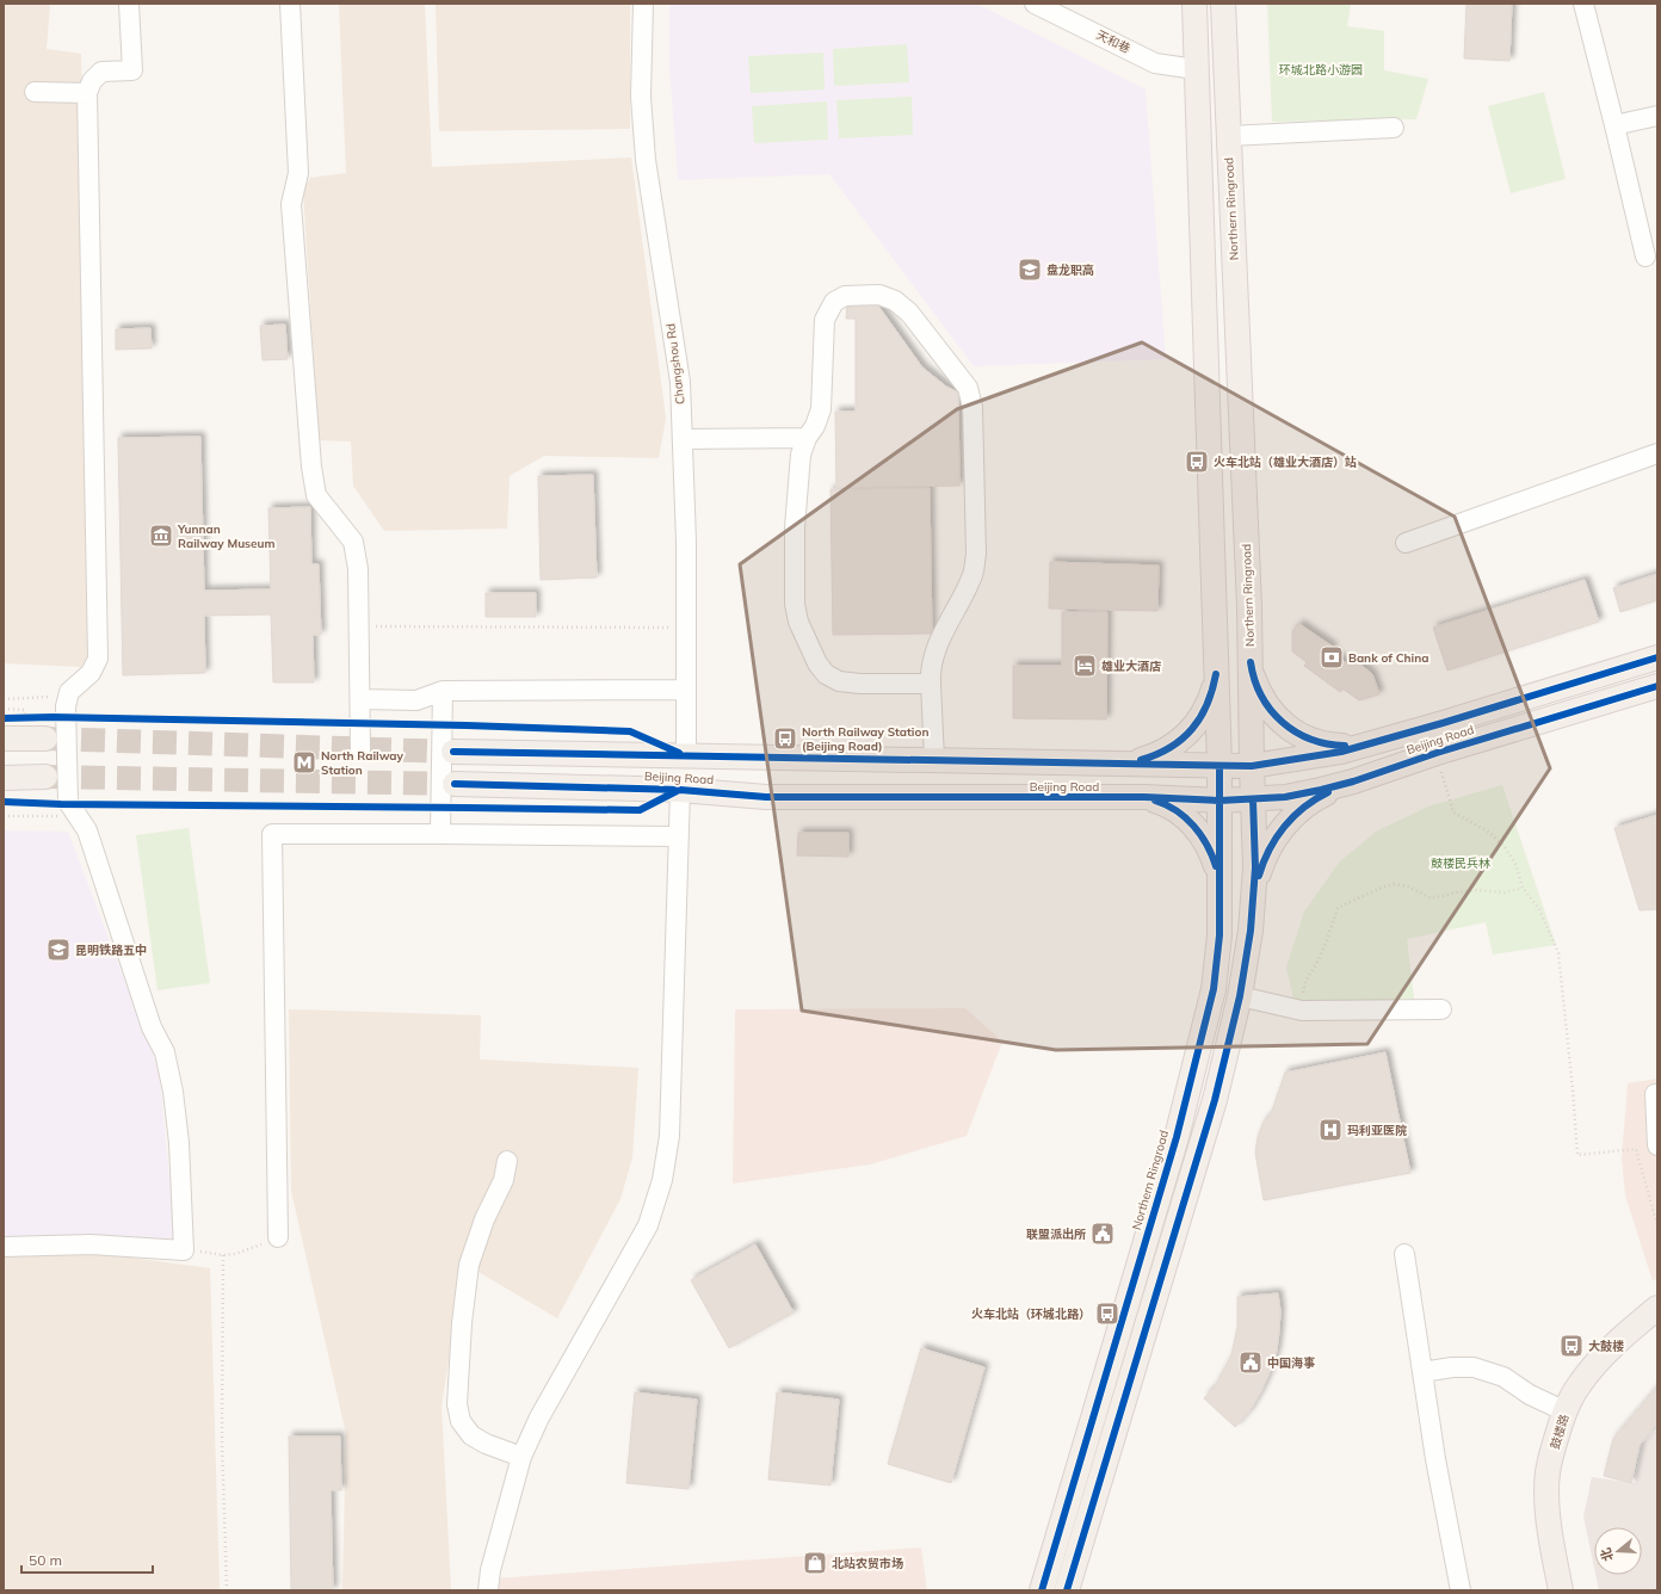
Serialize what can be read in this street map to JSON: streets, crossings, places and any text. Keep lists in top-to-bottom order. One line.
{"streets":{"main road":["Northern Ringroad","Beijing Road","鼓楼路"],"street":["天和巷","Changshou Rd"]},"crossings":[["天和巷","Northern Ringroad"],["Northern Ringroad","Beijing Road"],["Changshou Rd","Beijing Road"]],"parks":["环城北路小游园","鼓楼民兵林"],"places":{"school or university":["盘龙职高","昆明铁路五中"],"bus stop":["火车北站（雄业大酒店）站","North Railway Station (Beijing Road)","火车北站（环城北路）","大鼓楼"],"museum":["Yunnan Railway Museum"],"bank":["Bank of China"],"hotel":["雄业大酒店"],"metro station":["North Railway Station"],"hospital":["玛利亚医院"],"public building":["联盟派出所","中国海事"],"shop":["北站农贸市场"]},"scale_bar":"50 m","north":"left"}
